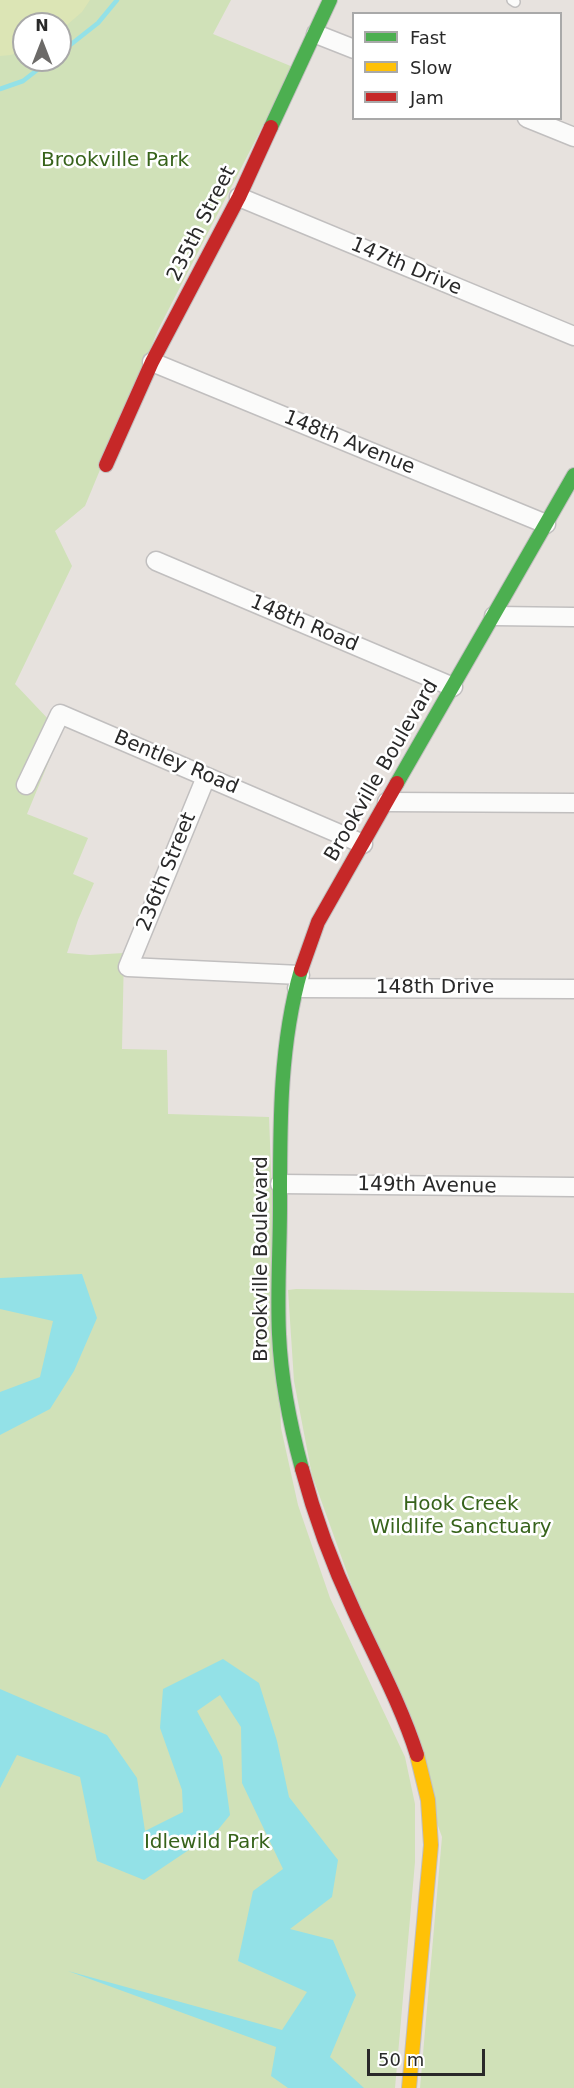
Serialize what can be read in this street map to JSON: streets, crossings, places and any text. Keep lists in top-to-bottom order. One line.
{"streets":{"street":["235th Street","147th Drive","148th Avenue","148th Road","Bentley Road","Brookville Boulevard","236th Street","148th Drive","149th Avenue"]},"crossings":[["235th Street","147th Drive"],["235th Street","148th Avenue"],["148th Avenue","Brookville Boulevard"],["148th Road","Brookville Boulevard"],["Bentley Road","Brookville Boulevard"],["Bentley Road","236th Street"],["Brookville Boulevard","148th Drive"],["Brookville Boulevard","149th Avenue"],["236th Street","148th Drive"]],"parks":["Brookville Park","Hook Creek Wildlife Sanctuary","Idlewild Park"],"legend":["Fast","Slow","Jam"],"scale_bar":"50 m","north":"top"}
